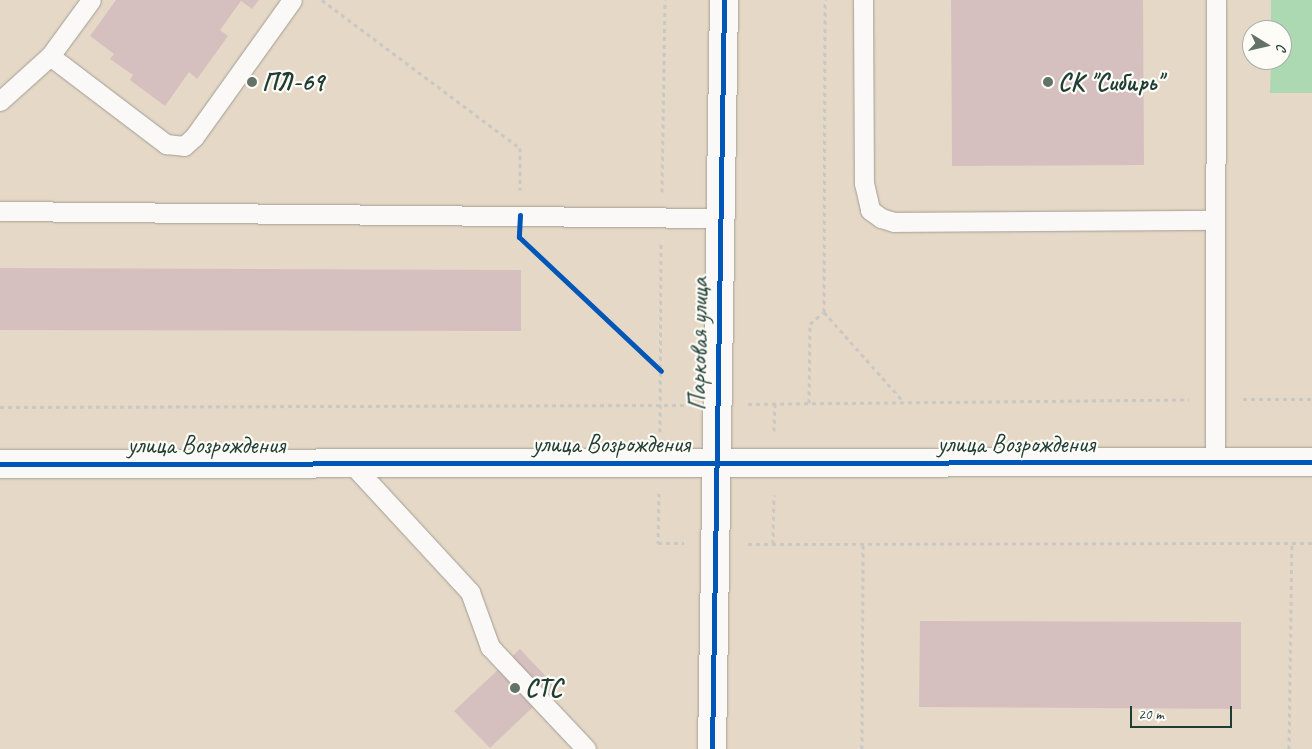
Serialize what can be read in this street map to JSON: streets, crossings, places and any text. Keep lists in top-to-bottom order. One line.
{"streets":{"street":["Парковая улица","улица Возрождения"]},"crossings":[["Парковая улица","улица Возрождения"]],"places":["ПЛ-69","СК \"Сибирь\"","СТС"],"scale_bar":"20 m","north":"right"}
